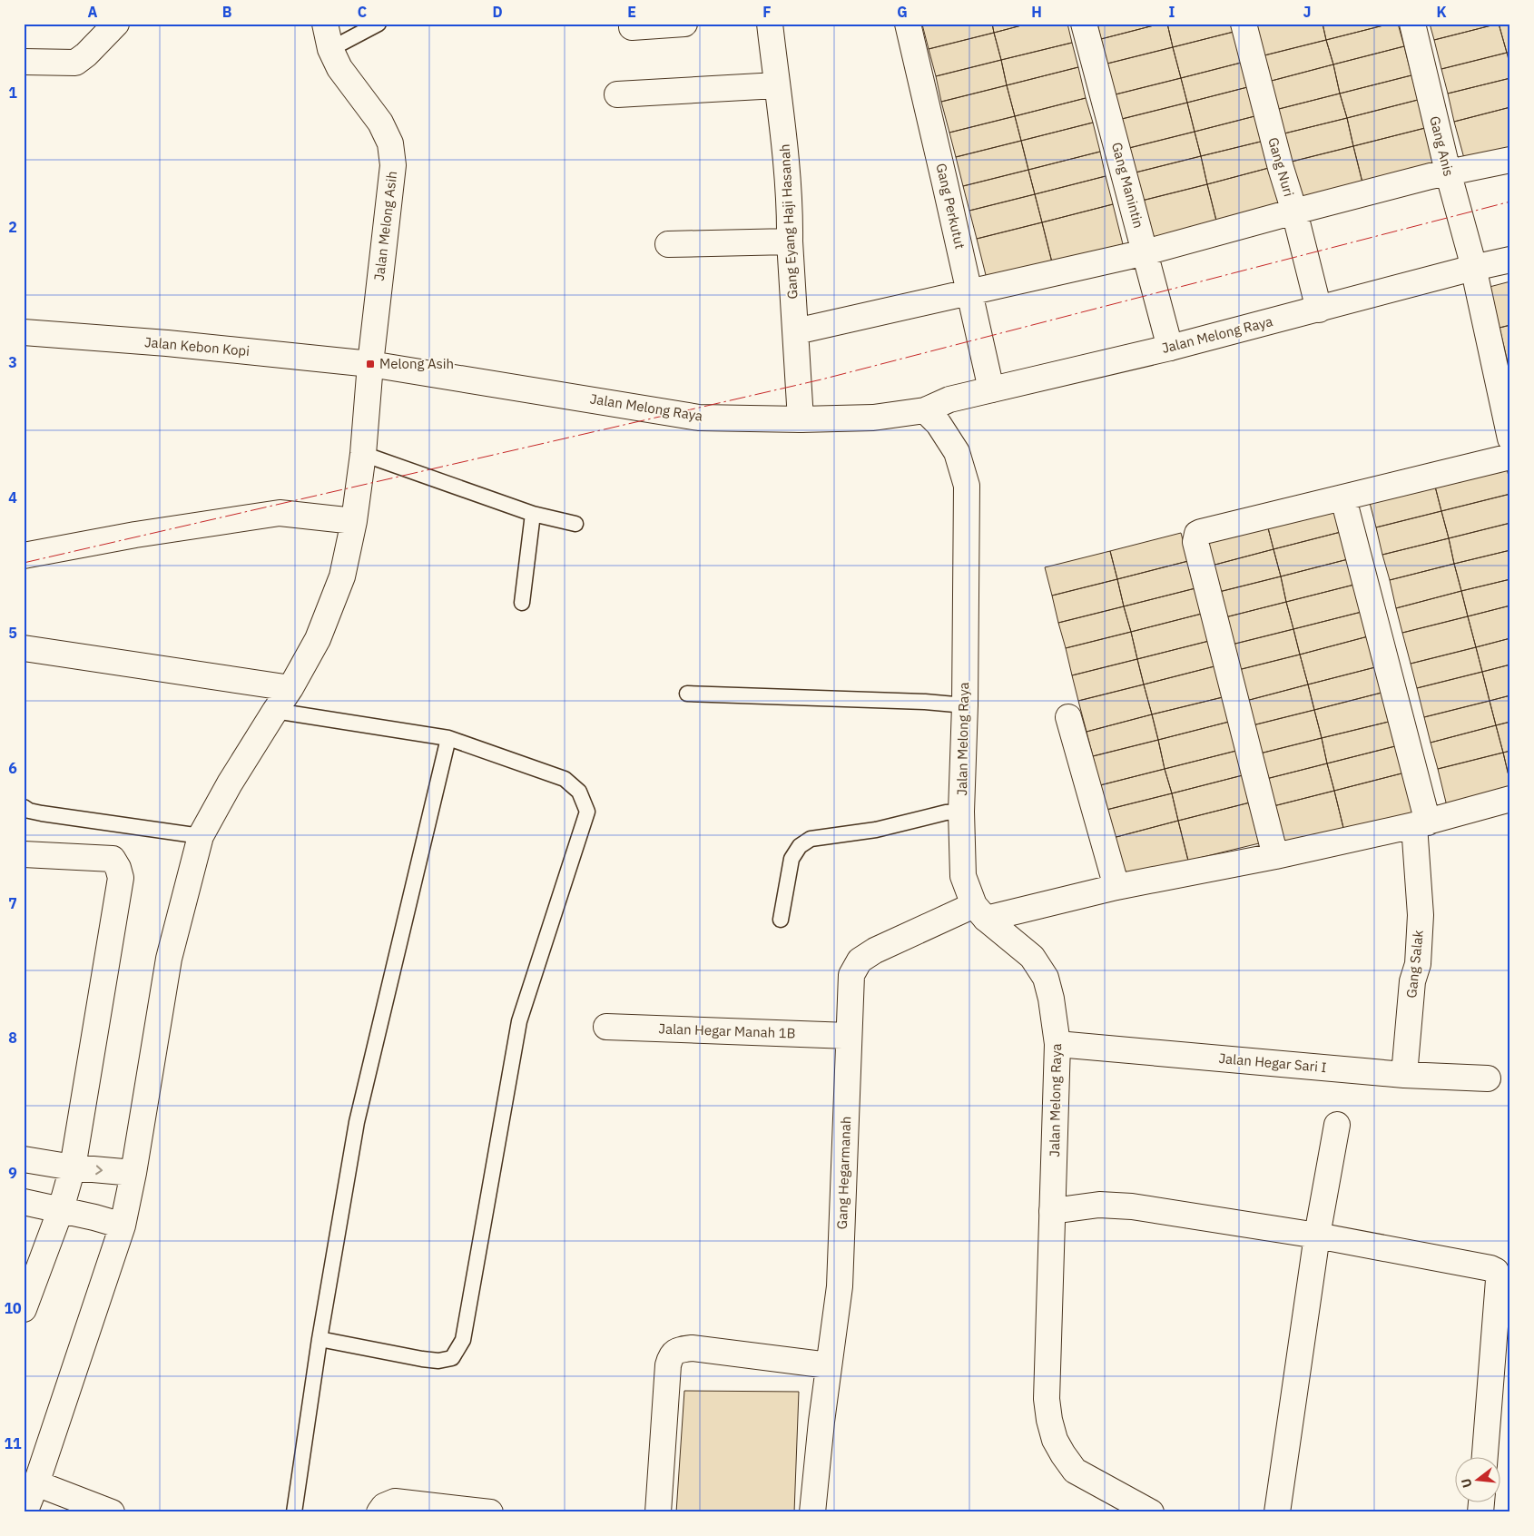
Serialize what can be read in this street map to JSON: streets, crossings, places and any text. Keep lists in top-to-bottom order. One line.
{"streets":{"street":["Gang Anis","Gang Nuri","Gang Manintin","Gang Perkutut","Gang Eyang Haji Hasanah","Jalan Melong Asih","Jalan Melong Raya","Jalan Kebon Kopi","Gang Salak","Jalan Hegar Manah 1B","Jalan Hegar Sari I","Gang Hegarmanah"]},"crossings":[["Gang Anis","Jalan Melong Raya"],["Gang Nuri","Jalan Melong Raya"],["Gang Manintin","Jalan Melong Raya"],["Gang Perkutut","Jalan Melong Raya"],["Gang Eyang Haji Hasanah","Jalan Melong Raya"],["Jalan Melong Asih","Jalan Melong Raya"],["Jalan Melong Asih","Jalan Kebon Kopi"],["Jalan Melong Raya","Jalan Kebon Kopi"],["Jalan Melong Raya","Jalan Hegar Sari I"],["Jalan Melong Raya","Gang Hegarmanah"],["Gang Salak","Jalan Hegar Sari I"],["Gang Salak","Gang Hegarmanah"],["Jalan Hegar Manah 1B","Gang Hegarmanah"]],"places":{"transit":["Melong Asih"]},"north":"left","grid":{"columns":["A","B","C","D","E","F","G","H","I","J","K"],"rows":["1","2","3","4","5","6","7","8","9","10","11"]}}
